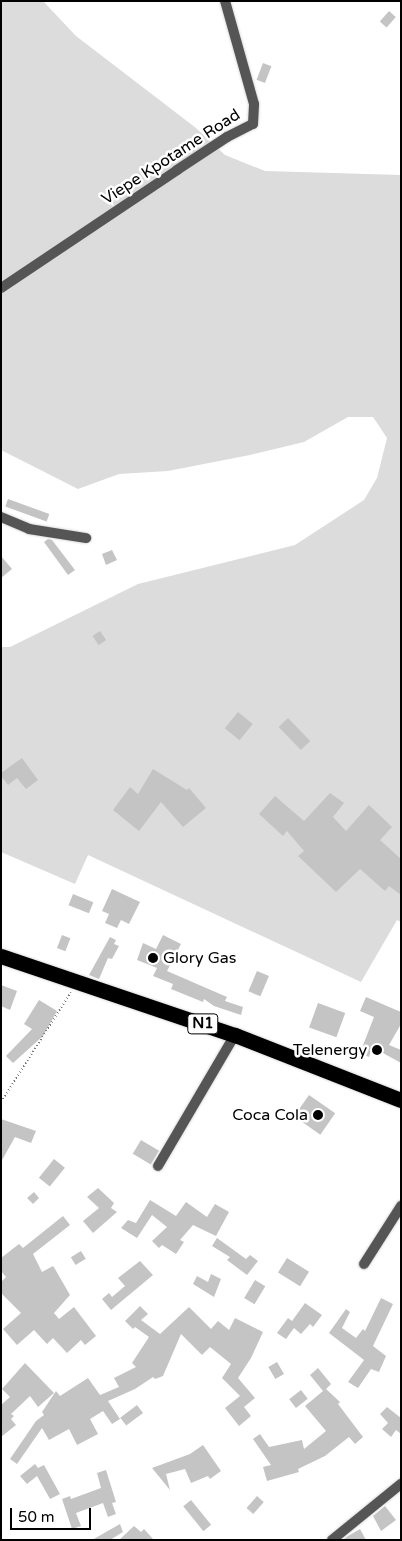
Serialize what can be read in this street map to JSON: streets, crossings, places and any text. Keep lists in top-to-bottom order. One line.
{"streets":{"highway":["N1"],"street":["Viepe Kpotame Road"]},"places":["Glory Gas","Telenergy","Coca Cola"],"scale_bar":"50 m"}
